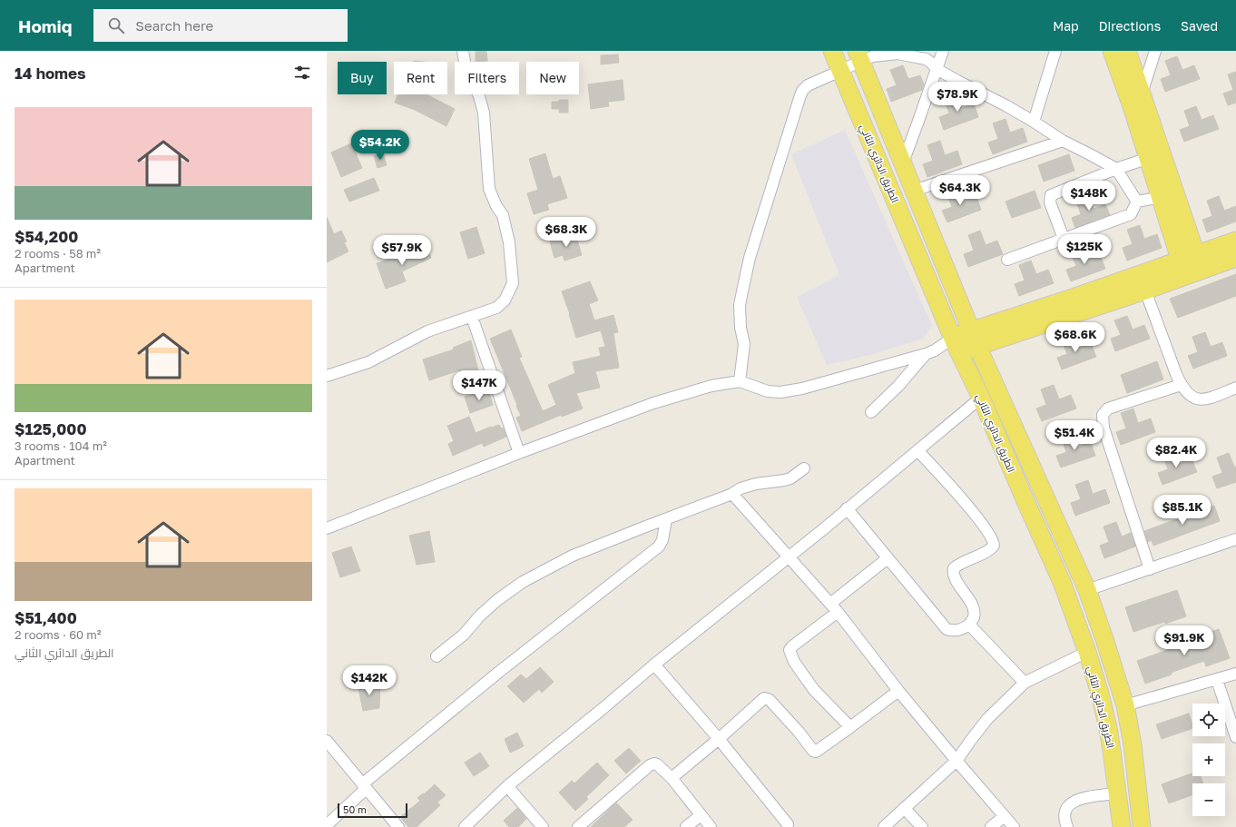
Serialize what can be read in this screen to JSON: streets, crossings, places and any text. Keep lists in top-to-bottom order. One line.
{"streets":{"main road":["الطريق الدائري الثاني"]},"scale_bar":"50 m","page":{"header":"Homiq","search":"Search here","nav":["Map","Directions","Saved"],"heading":"14 homes","chip":["Buy","Rent","Filters","New"],"price":["$78.9K","$54.2K","$64.3K","$148K","$68.3K","$125K","$57.9K","$68.6K","$147K","$51.4K","$82.4K","$85.1K","$91.9K","$142K"],"list":[{"name":"$54,200","note":"2 rooms · 58 m² · Apartment"},{"name":"$125,000","note":"3 rooms · 104 m² · Apartment"},{"name":"$51,400","note":"2 rooms · 60 m² · الطريق الدائري الثاني"}],"map_buttons":["+","−"],"scale":"50 m"}}
